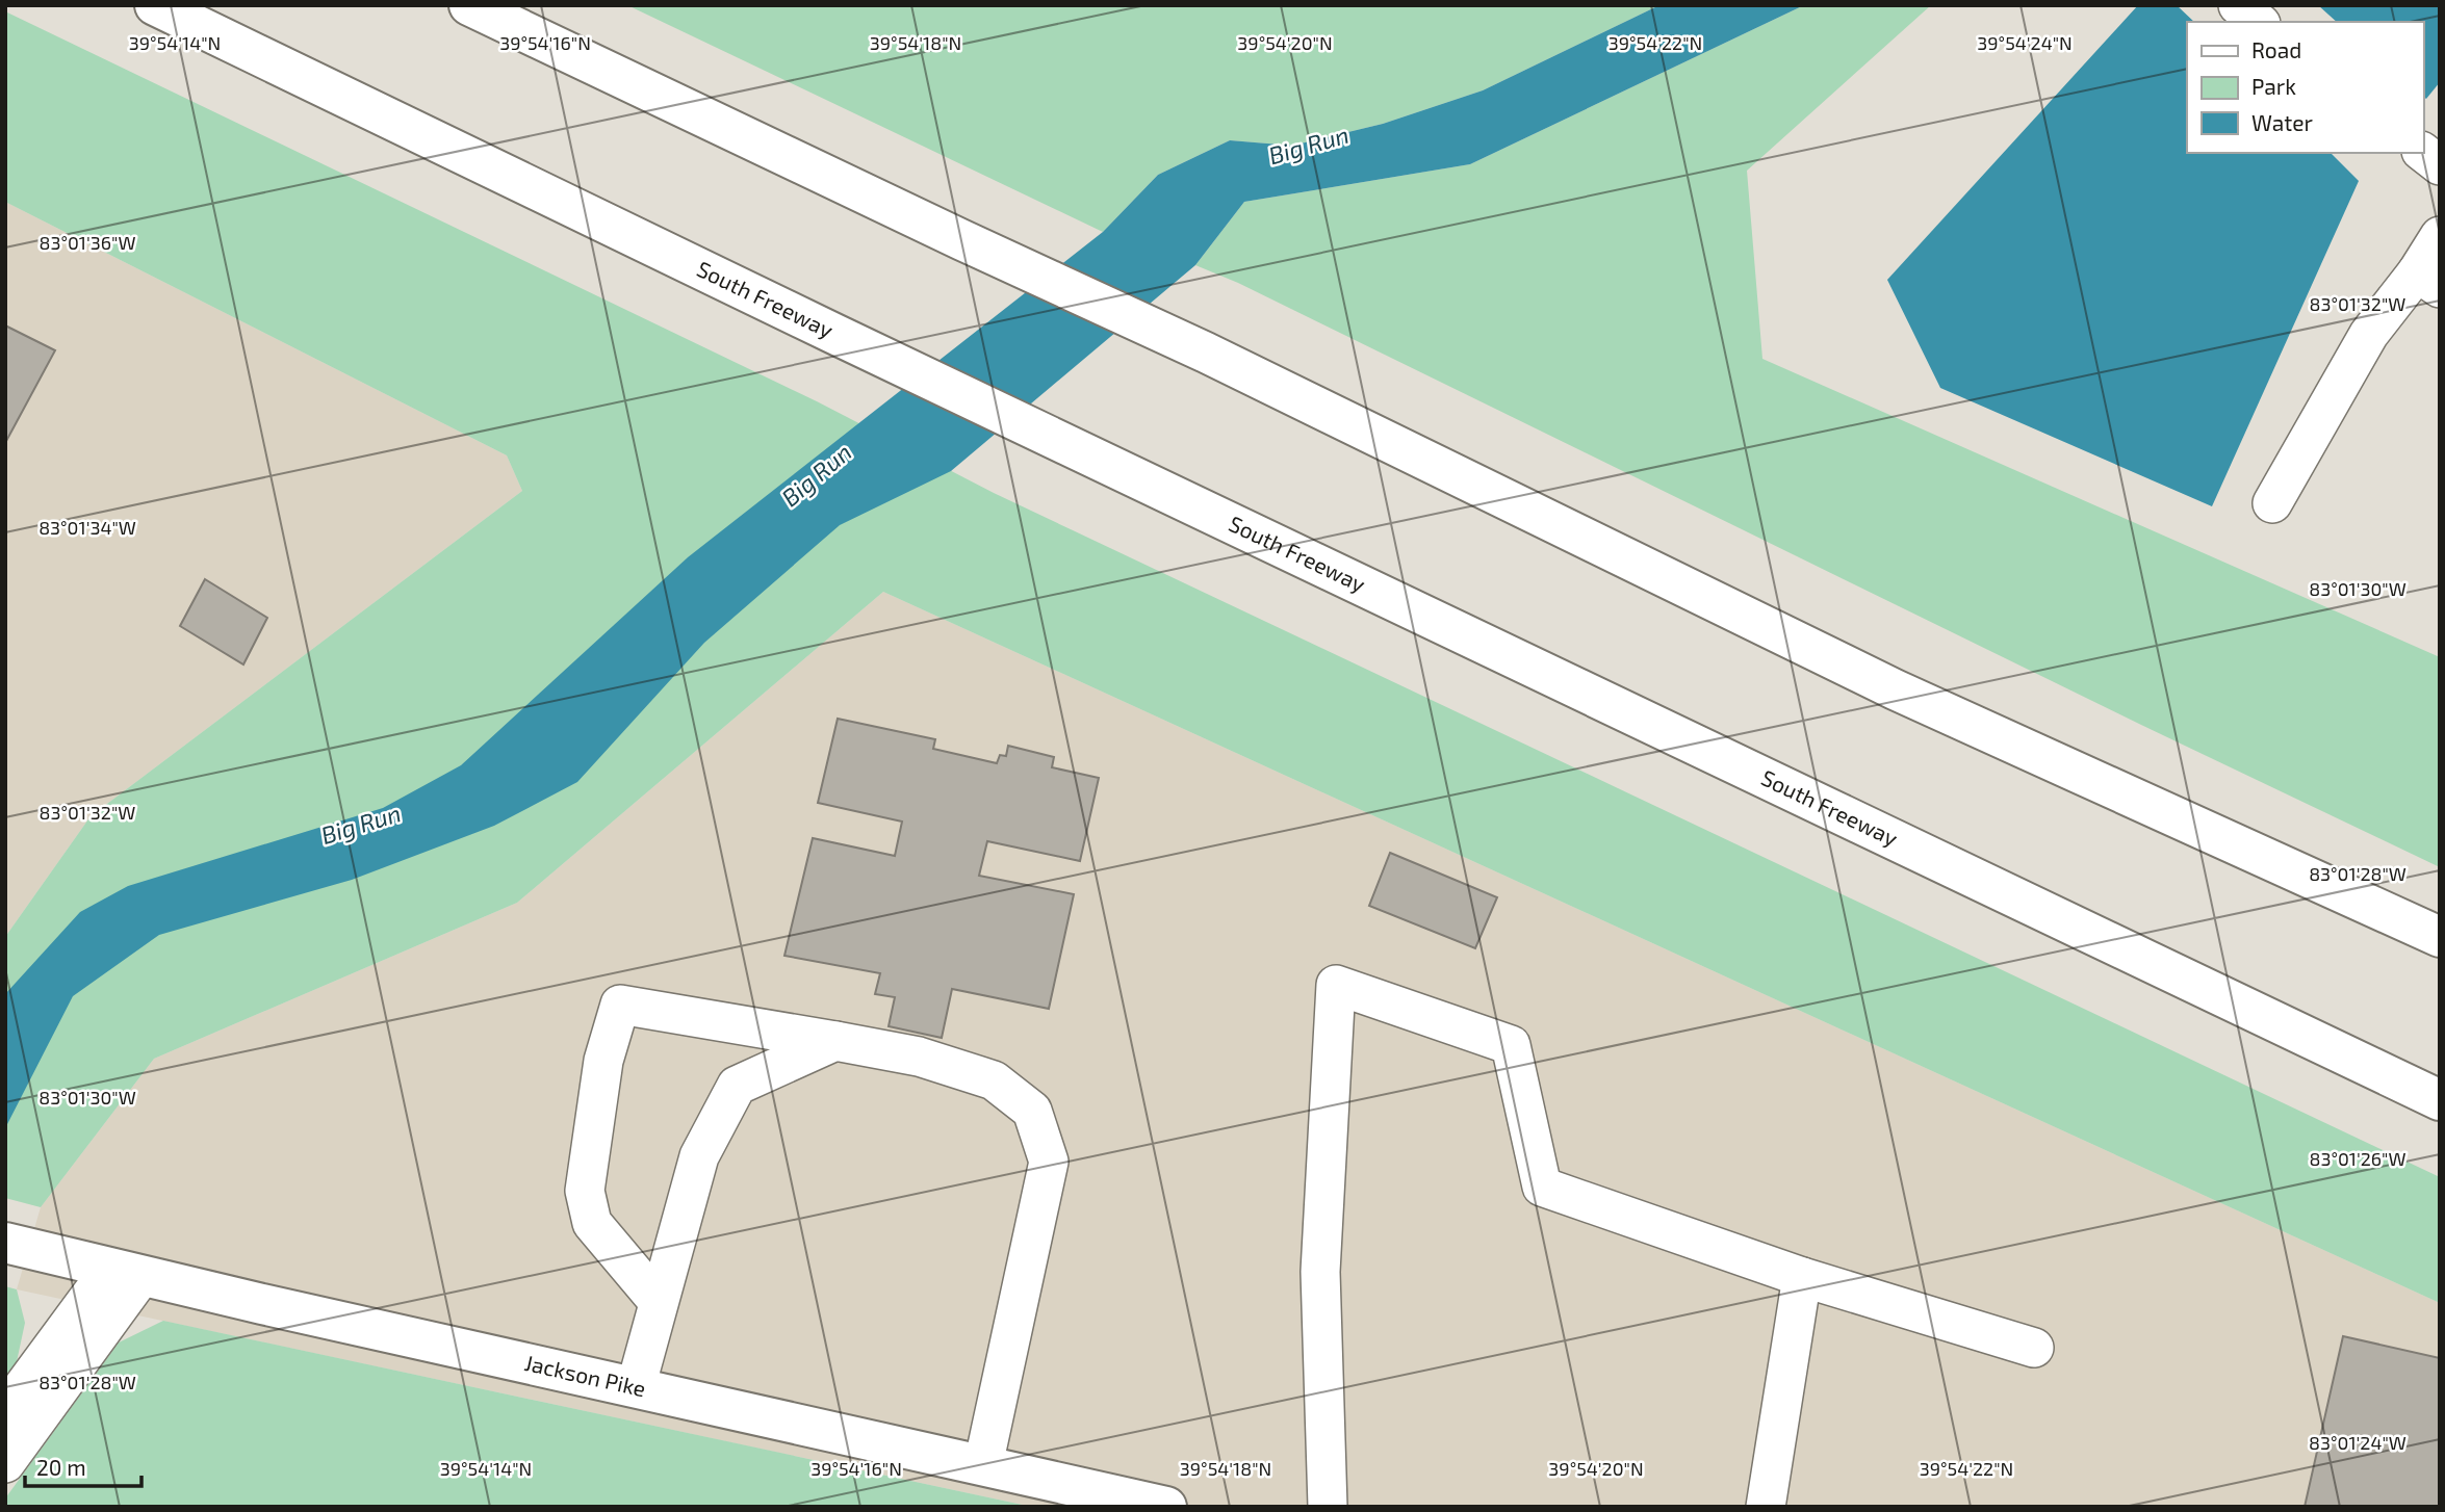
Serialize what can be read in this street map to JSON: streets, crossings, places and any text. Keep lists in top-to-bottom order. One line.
{"streets":{"main road":["South Freeway","Jackson Pike"]},"water":["Big Run"],"legend":["Road","Park","Water"],"scale_bar":"20 m","coordinates":["39°54'14\"N","39°54'16\"N","39°54'18\"N","39°54'20\"N","39°54'22\"N","39°54'24\"N","83°01'36\"W","83°01'32\"W","83°01'34\"W","83°01'30\"W","83°01'28\"W","83°01'26\"W","83°01'24\"W"]}
